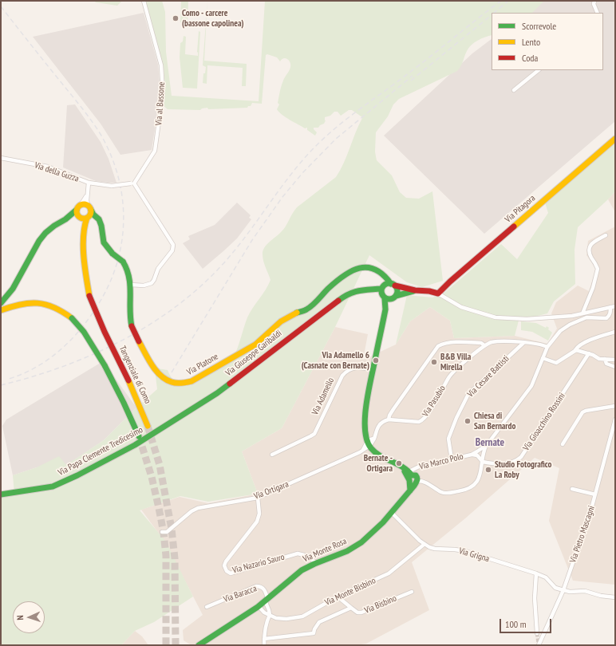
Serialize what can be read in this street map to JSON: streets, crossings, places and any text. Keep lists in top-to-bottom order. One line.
{"streets":{"main road":["Via Pitagora","Via Giuseppe Garibaldi","Via Platone","Tangenziale di Como","Via Papa Clemente Tredicesimo","Via Monte Rosa"],"street":["Via al Bassone","Via della Guzza","Via Cesare Battisti","Via Adamello","Via Pasubio","Via Gioacchino Rossini","Via Marco Polo","Via Ortigara","Via Pietro Mascagni","Via Grigna","Via Nazario Sauro","Via Monte Bisbino","Via Baracca","Via Bisbino"]},"crossings":[["Via al Bassone","Via della Guzza"],["Via Giuseppe Garibaldi","Via Papa Clemente Tredicesimo"],["Via Platone","Tangenziale di Como"],["Via Cesare Battisti","Via Pasubio"],["Via Cesare Battisti","Via Marco Polo"],["Via Marco Polo","Via Monte Rosa"],["Via Ortigara","Via Nazario Sauro"],["Via Pietro Mascagni","Via Grigna"],["Via Monte Rosa","Via Grigna"],["Via Monte Rosa","Via Nazario Sauro"],["Via Monte Rosa","Via Monte Bisbino"],["Via Monte Rosa","Via Baracca"],["Via Grigna","Via Monte Bisbino"]],"districts":["Bernate"],"places":["Como - carcere (bassone capolinea)","Via Adamello 6 (Casnate con Bernate)","B&B Villa Mirella","Chiesa di San Bernardo","Bernate - Ortigara","Studio Fotografico La Roby"],"legend":["Scorrevole","Lento","Coda"],"scale_bar":"100 m","north":"left"}
